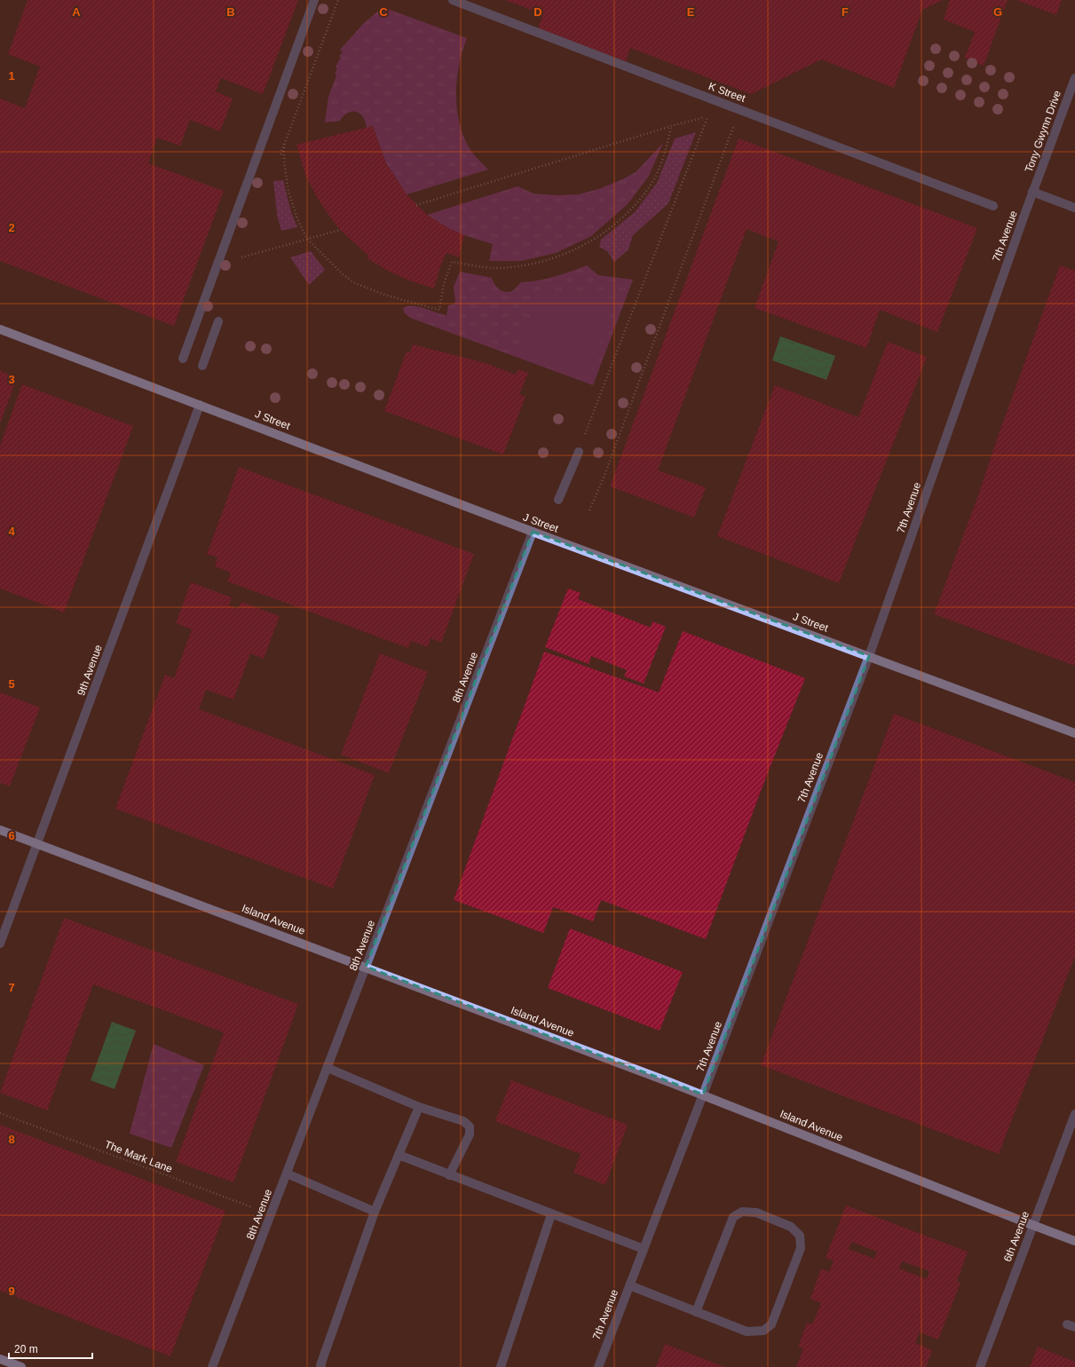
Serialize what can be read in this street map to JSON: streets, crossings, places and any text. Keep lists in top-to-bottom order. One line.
{"streets":{"main road":["J Street","Island Avenue"],"street":["K Street","Tony Gwynn Drive","7th Avenue","9th Avenue","8th Avenue","6th Avenue"],"path":["The Mark Lane"]},"crossings":[["Tony Gwynn Drive","7th Avenue"],["7th Avenue","J Street"],["7th Avenue","Island Avenue"],["J Street","9th Avenue"],["J Street","8th Avenue"],["9th Avenue","Island Avenue"],["8th Avenue","Island Avenue"],["8th Avenue","The Mark Lane"],["Island Avenue","6th Avenue"]],"scale_bar":"20 m","grid":{"columns":["A","B","C","D","E","F","G"],"rows":["1","2","3","4","5","6","7","8","9"]}}
